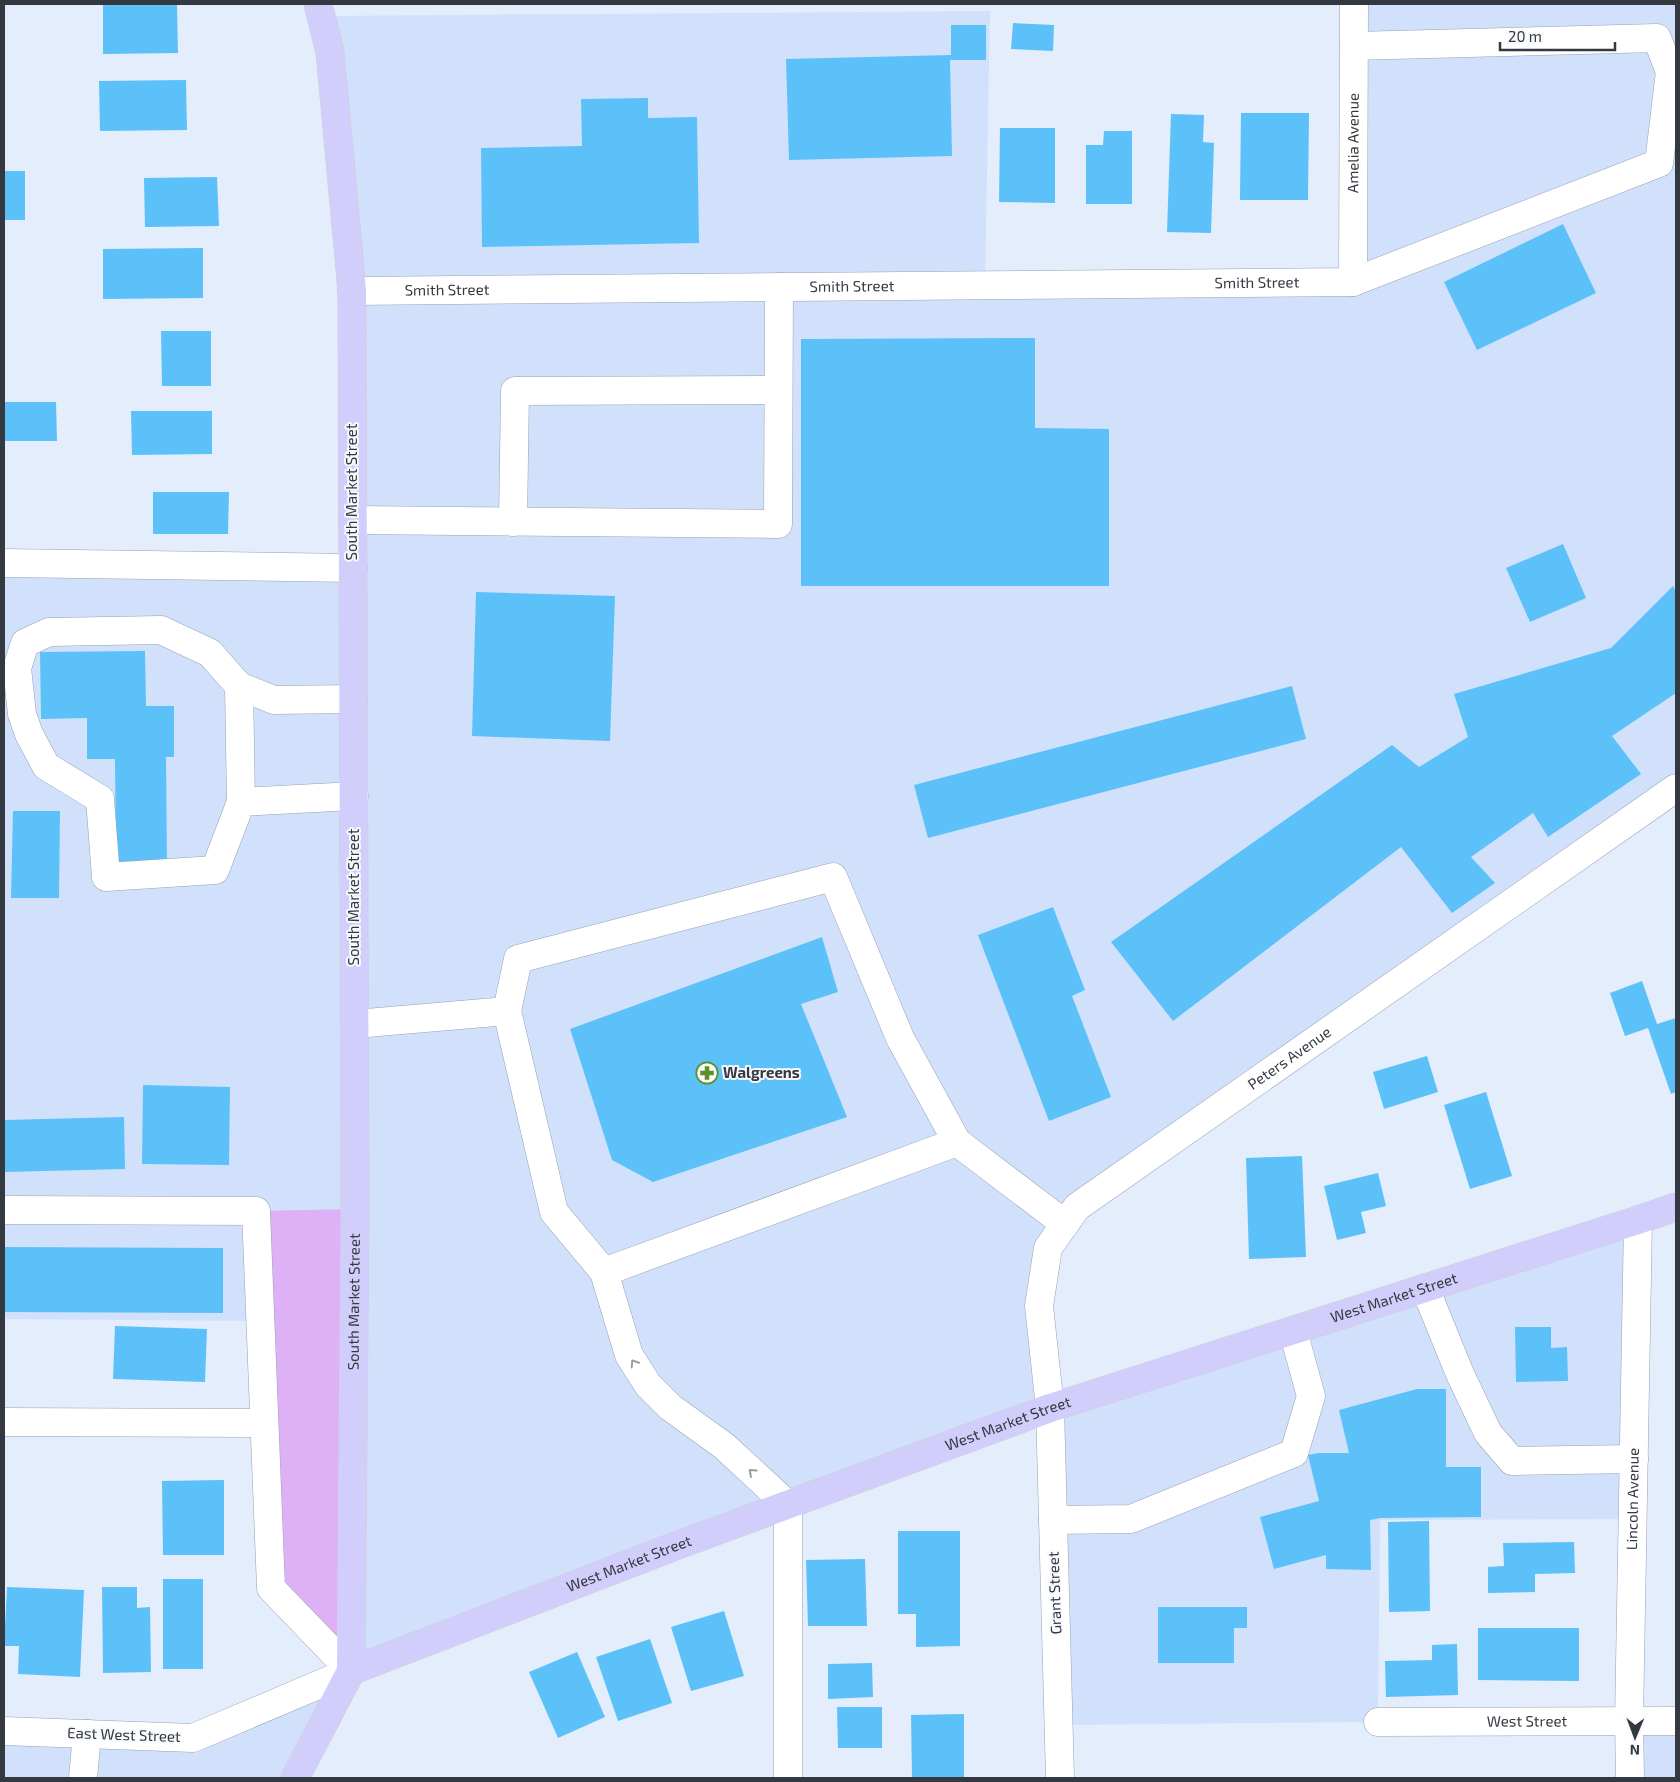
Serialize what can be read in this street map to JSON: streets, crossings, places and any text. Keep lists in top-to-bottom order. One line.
{"streets":{"main road":["South Market Street","West Market Street"],"street":["Amelia Avenue","Smith Street","Peters Avenue","Lincoln Avenue","Grant Street","West Street","East West Street"]},"crossings":[["Amelia Avenue","Smith Street"],["Smith Street","South Market Street"],["South Market Street","West Market Street"],["South Market Street","East West Street"],["Peters Avenue","West Market Street"],["Peters Avenue","Grant Street"],["West Market Street","Lincoln Avenue"],["West Market Street","Grant Street"],["West Market Street","East West Street"],["Lincoln Avenue","West Street"]],"places":{"pharmacy":["Walgreens"]},"scale_bar":"20 m","north":"bottom"}
